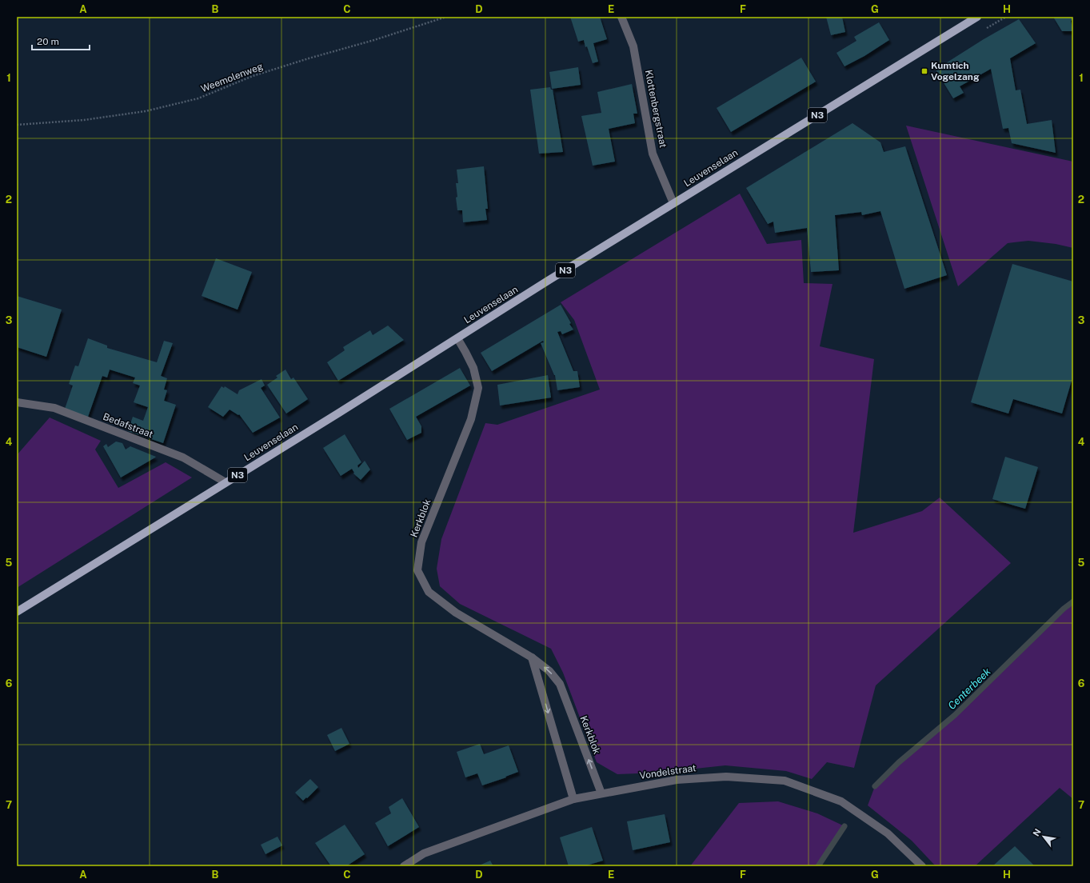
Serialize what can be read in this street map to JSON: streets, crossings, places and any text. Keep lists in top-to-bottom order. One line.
{"streets":{"main road":["N3","Leuvenselaan"],"street":["Klottenbergstraat","Bedafstraat","Kerkblok","Vondelstraat"],"path":["Weemolenweg"]},"crossings":[["Klottenbergstraat","Leuvenselaan"],["Leuvenselaan","Bedafstraat"],["Leuvenselaan","Kerkblok"],["Kerkblok","Vondelstraat"]],"water":["Centerbeek"],"places":{"transit":["Kumtich Vogelzang"]},"scale_bar":"20 m","north":"top left","grid":{"columns":["A","B","C","D","E","F","G","H"],"rows":["1","2","3","4","5","6","7"]}}
